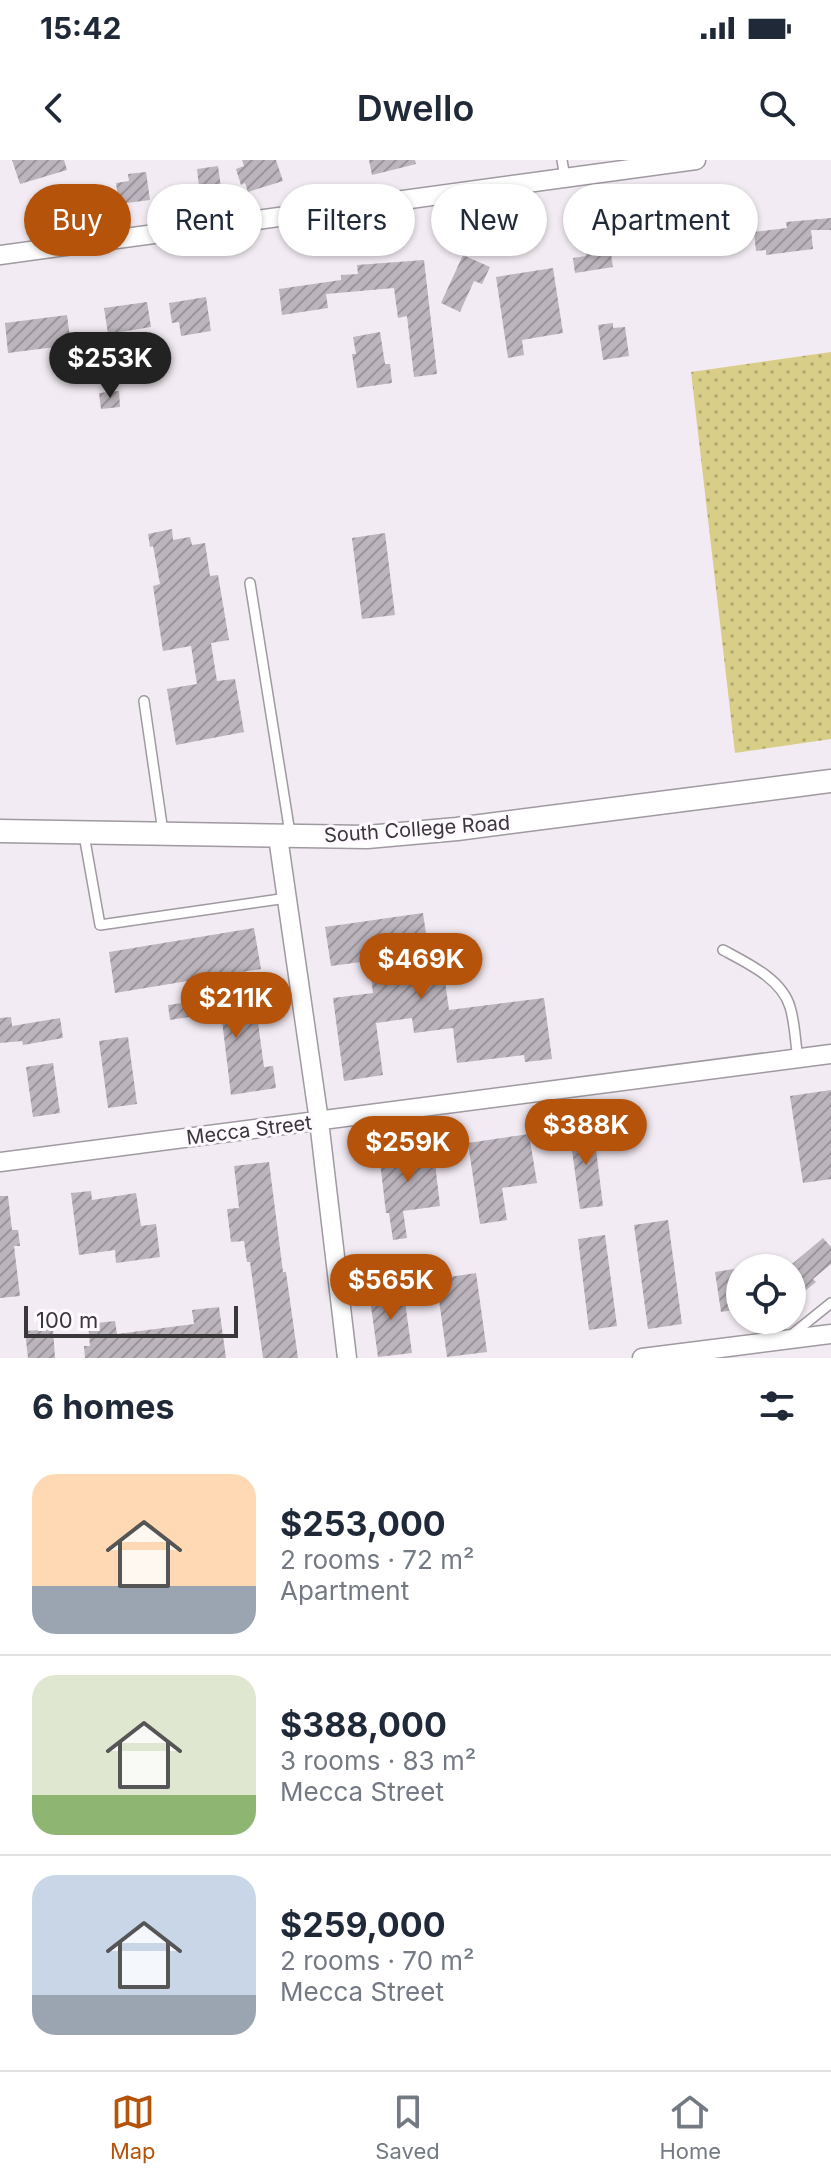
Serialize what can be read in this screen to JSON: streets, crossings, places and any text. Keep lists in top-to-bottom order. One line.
{"streets":{"street":["South College Road","Mecca Street"]},"scale_bar":"100 m","page":{"status":"15:42","header":"Dwello","chip":["Buy","Rent","Filters","New","Apartment"],"price":["$253K","$469K","$211K","$388K","$259K","$565K"],"scale":"100 m","heading":"6 homes","list":[{"name":"$253,000","note":"2 rooms · 72 m² · Apartment"},{"name":"$388,000","note":"3 rooms · 83 m² · Mecca Street"},{"name":"$259,000","note":"2 rooms · 70 m² · Mecca Street"}],"tabs":["Map","Saved","Home"]}}
